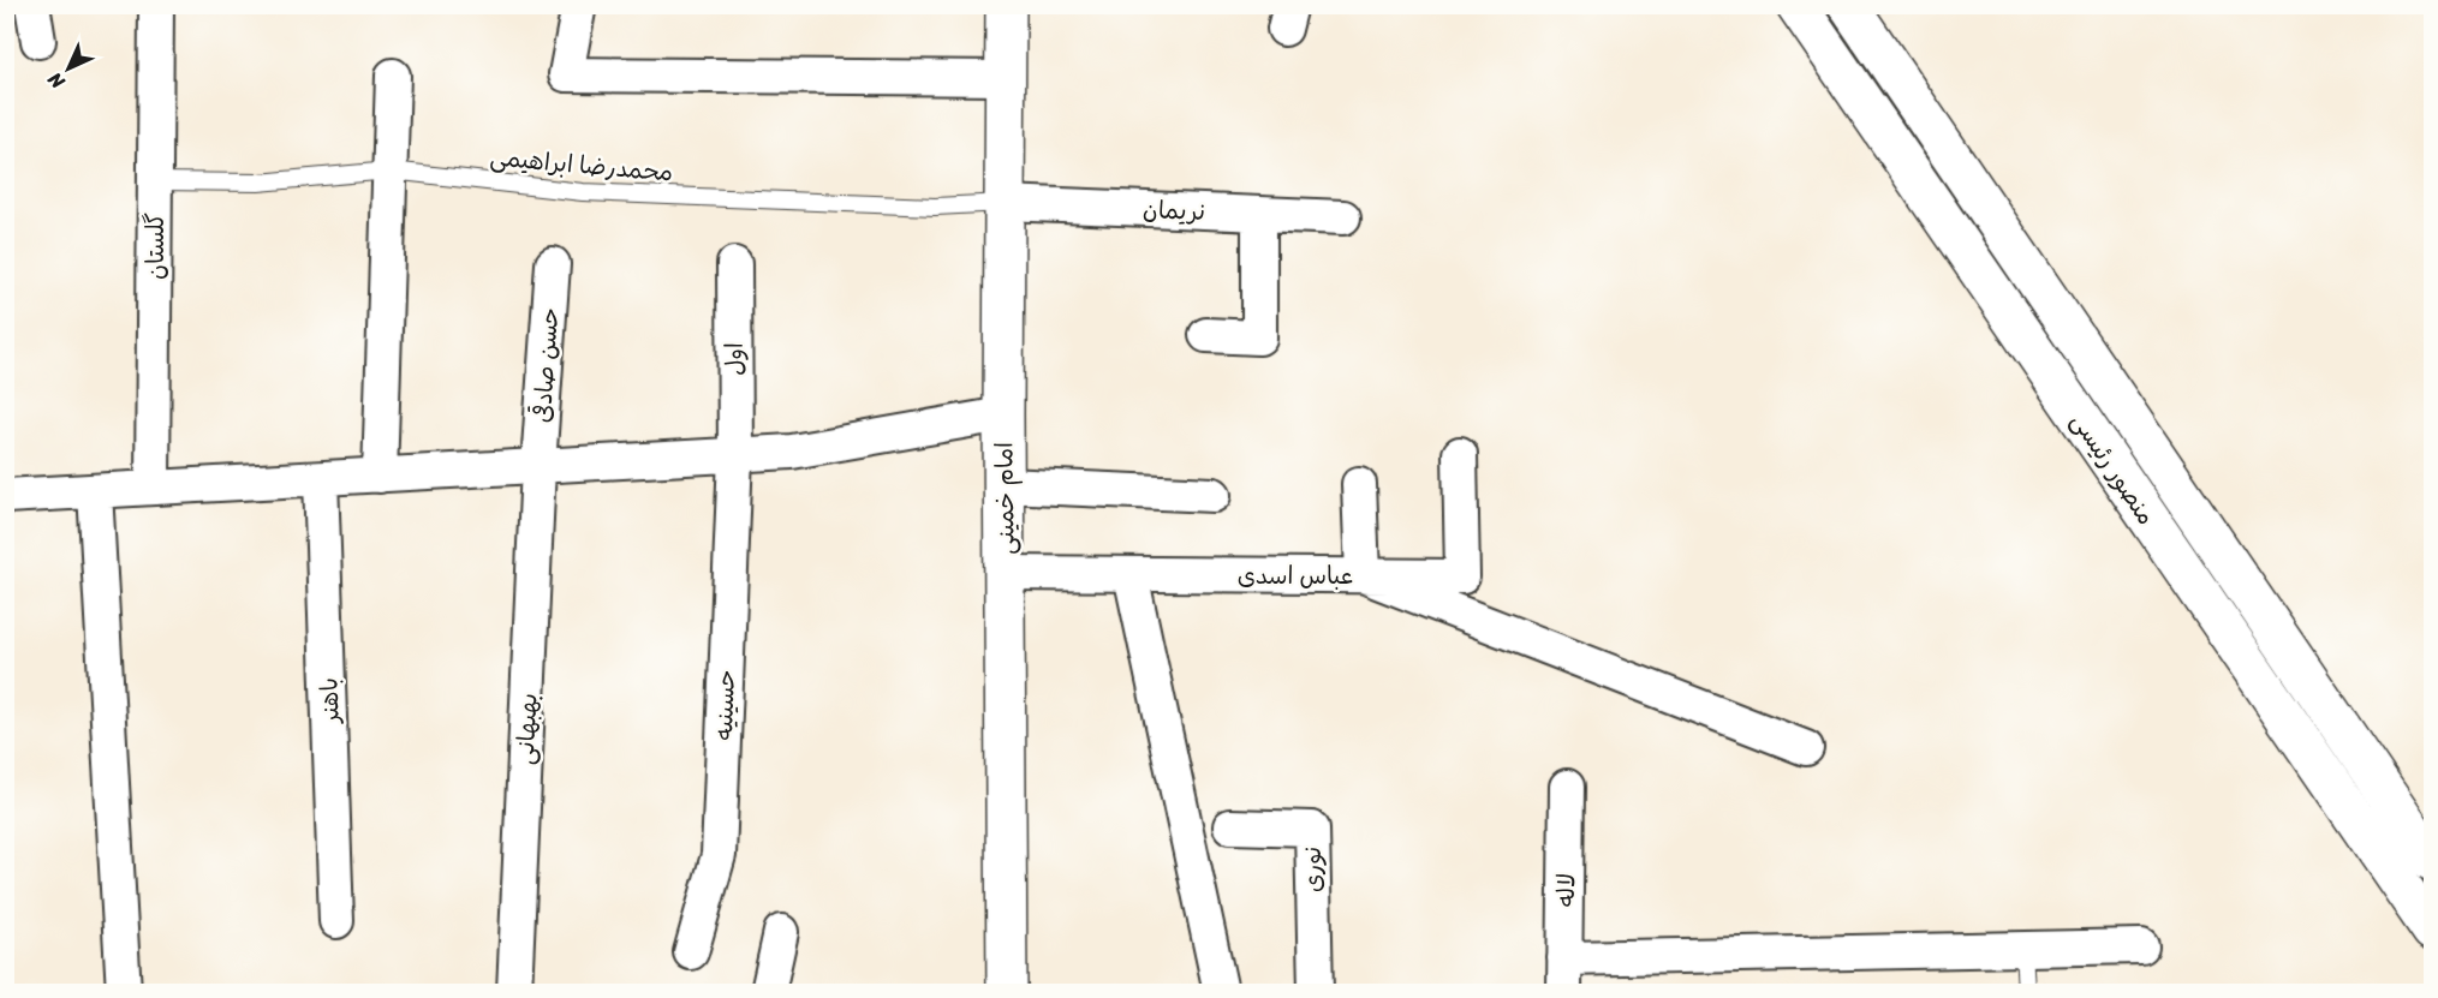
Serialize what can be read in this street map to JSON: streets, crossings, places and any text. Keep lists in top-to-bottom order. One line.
{"streets":{"main road":["منصور رئیسی","امام خمینی"],"street":["نریمان","گلستان","اول","حسن صادقی","عباس اسدی","باهنر","حسینیه","بهبهانی","نوری","لاله"],"lane":["محمدرضا ابراهیمی"]},"crossings":[["محمدرضا ابراهیمی","نریمان"],["محمدرضا ابراهیمی","گلستان"],["محمدرضا ابراهیمی","امام خمینی"],["نریمان","امام خمینی"],["اول","حسینیه"],["حسن صادقی","بهبهانی"],["امام خمینی","عباس اسدی"]],"north":"bottom left"}
